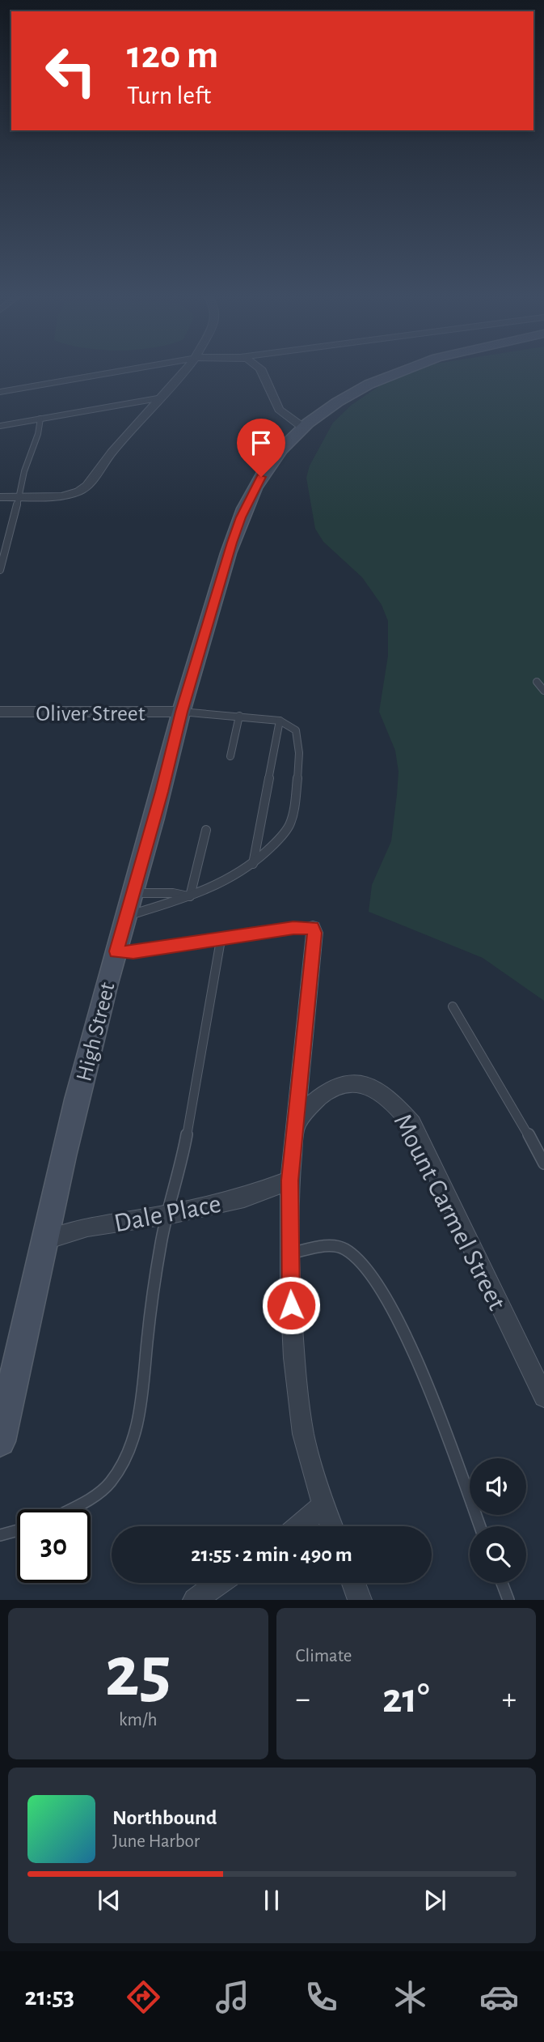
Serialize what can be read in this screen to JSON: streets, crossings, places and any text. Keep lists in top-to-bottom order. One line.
{"streets":{"main road":["High Street"],"street":["Oliver Street","Mount Carmel Street","Dale Place"]},"crossings":[["Oliver Street","High Street"],["High Street","Dale Place"]],"page":{"turn":["120 m","Turn left"],"limit":"30","trip":"21:55 · 2 min · 490 m","tile":[["25","km/h"],"Climate"],"heat":["−","21°","+"],"song":["Northbound","June Harbor"],"tabs":"21:53"}}
